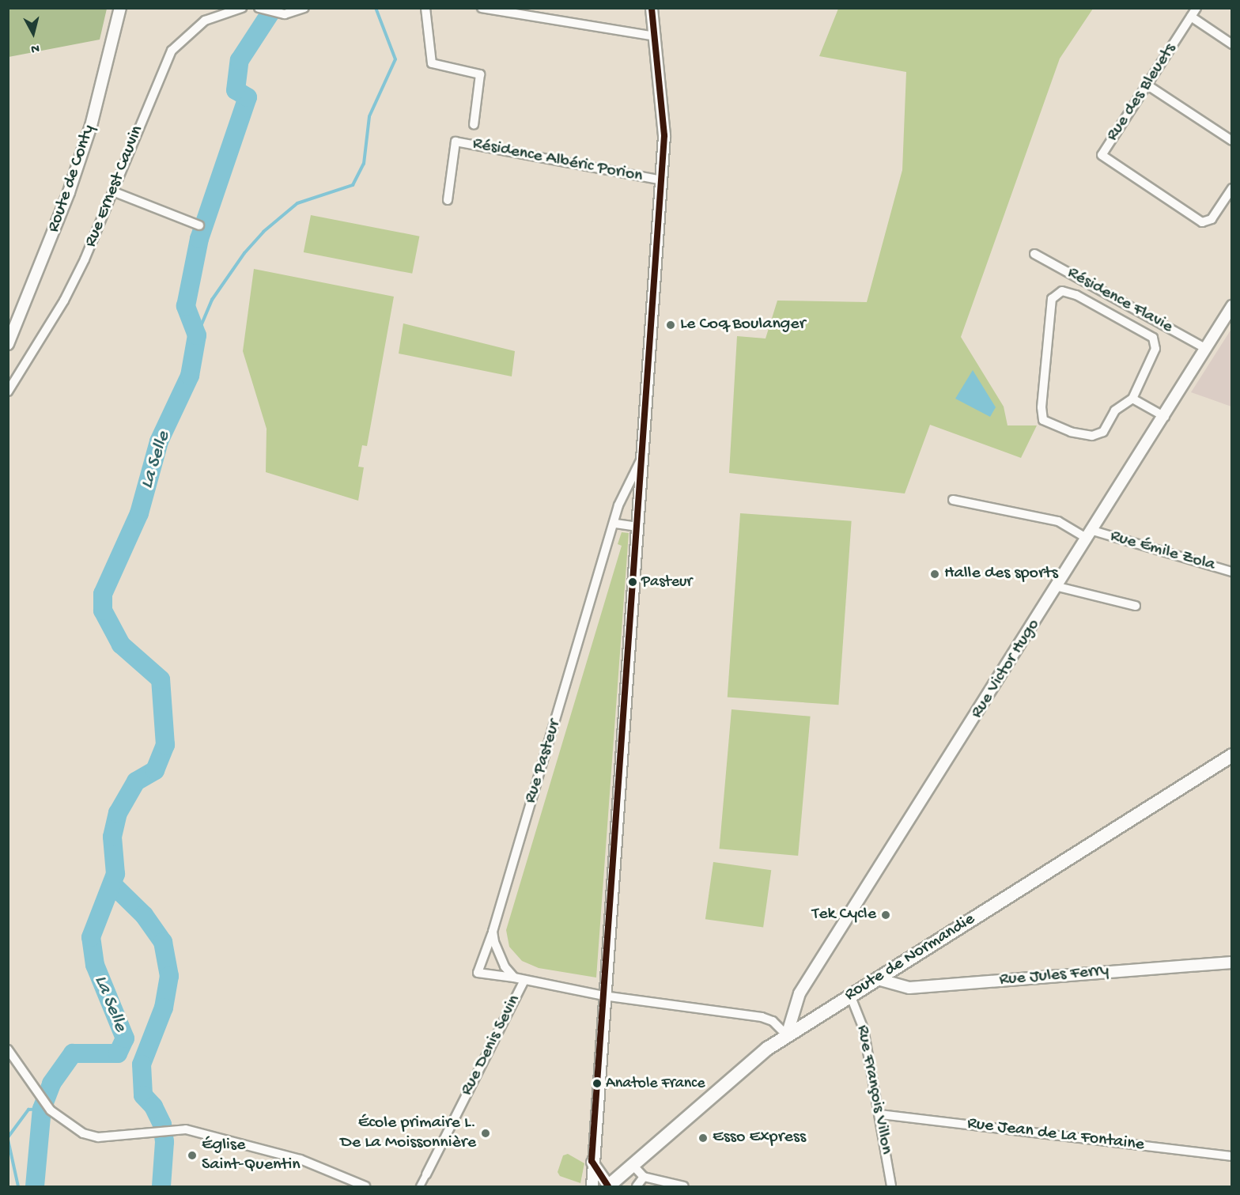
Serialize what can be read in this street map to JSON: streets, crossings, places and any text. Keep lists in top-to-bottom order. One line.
{"streets":{"main road":["Route de Normandie"],"street":["Rue des Bleuets","Résidence Albéric Porion","Route de Conty","Rue Ernest Cauvin","Résidence Flavie","Rue Émile Zola","Rue Victor Hugo","Rue Pasteur","Rue Jules Ferry","Rue Denis Sevin","Rue François Villon","Rue Jean de La Fontaine"]},"crossings":[["Résidence Flavie","Rue Victor Hugo"],["Rue Émile Zola","Rue Victor Hugo"],["Rue Victor Hugo","Route de Normandie"],["Route de Normandie","Rue Jules Ferry"],["Route de Normandie","Rue François Villon"],["Rue François Villon","Rue Jean de La Fontaine"]],"water":["La Selle"],"places":["Le Coq Boulanger","Halle des sports","Pasteur","Tek Cycle","Anatole France","École primaire L. De La Moissonnière","Esso Express","Église Saint-Quentin"],"north":"bottom"}
